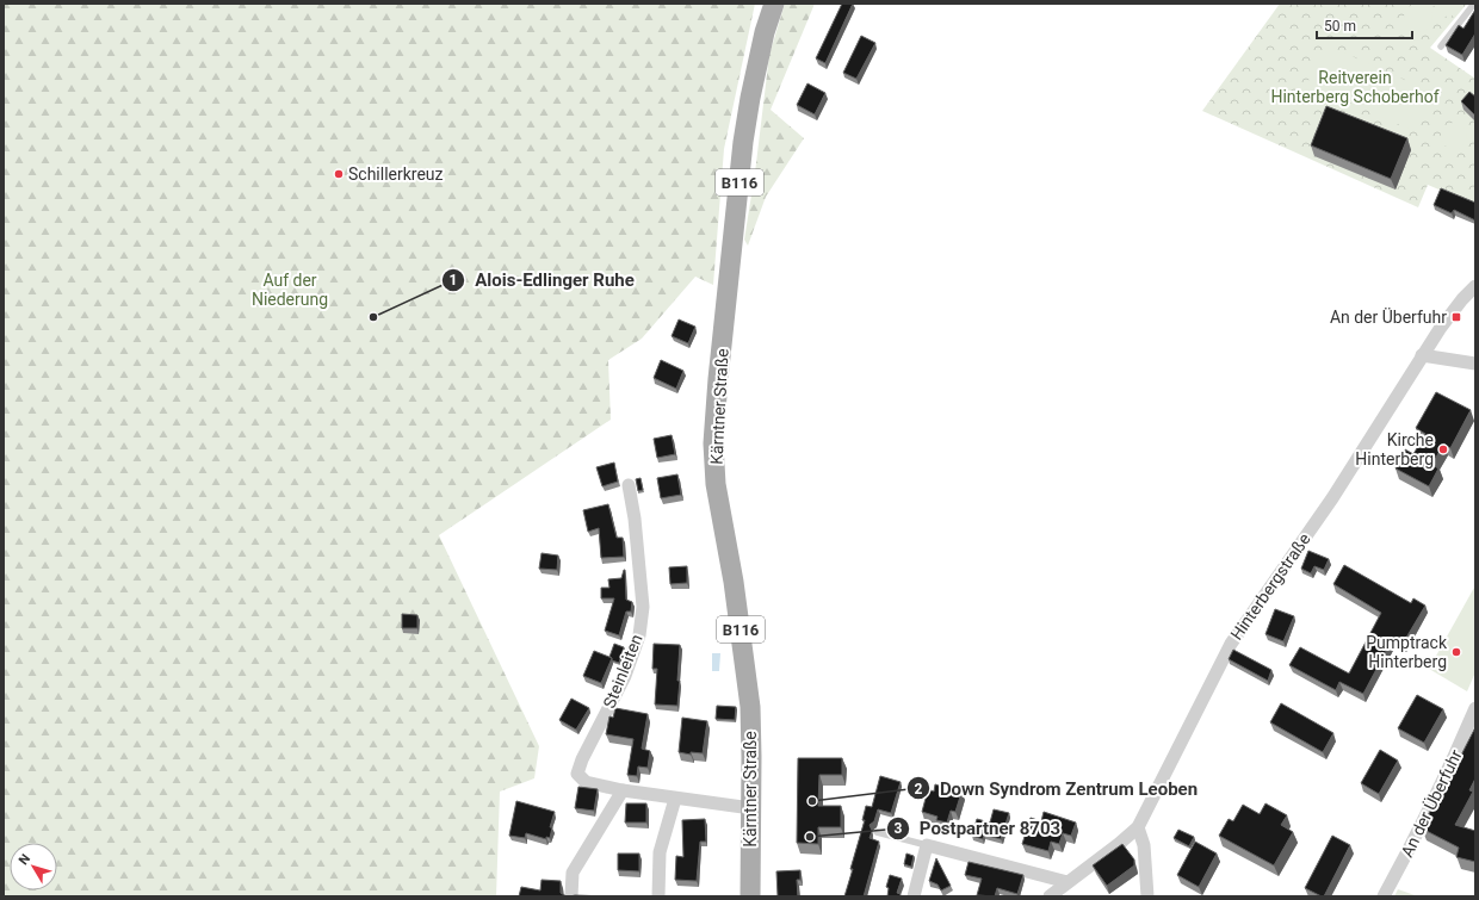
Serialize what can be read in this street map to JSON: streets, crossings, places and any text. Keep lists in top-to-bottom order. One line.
{"streets":{"main road":["B116","Kärntner Straße"],"street":["Hinterbergstraße","Steinleiten","An der Überfuhr"]},"crossings":[["Kärntner Straße","Steinleiten"]],"parks":["Reitverein Hinterberg Schoberhof","Auf der Niederung"],"places":{"other":["Schillerkreuz","Alois-Edlinger Ruhe","Kirche Hinterberg","Pumptrack Hinterberg","Down Syndrom Zentrum Leoben","Postpartner 8703"],"transit":["An der Überfuhr"]},"scale_bar":"50 m","north":"top left"}
